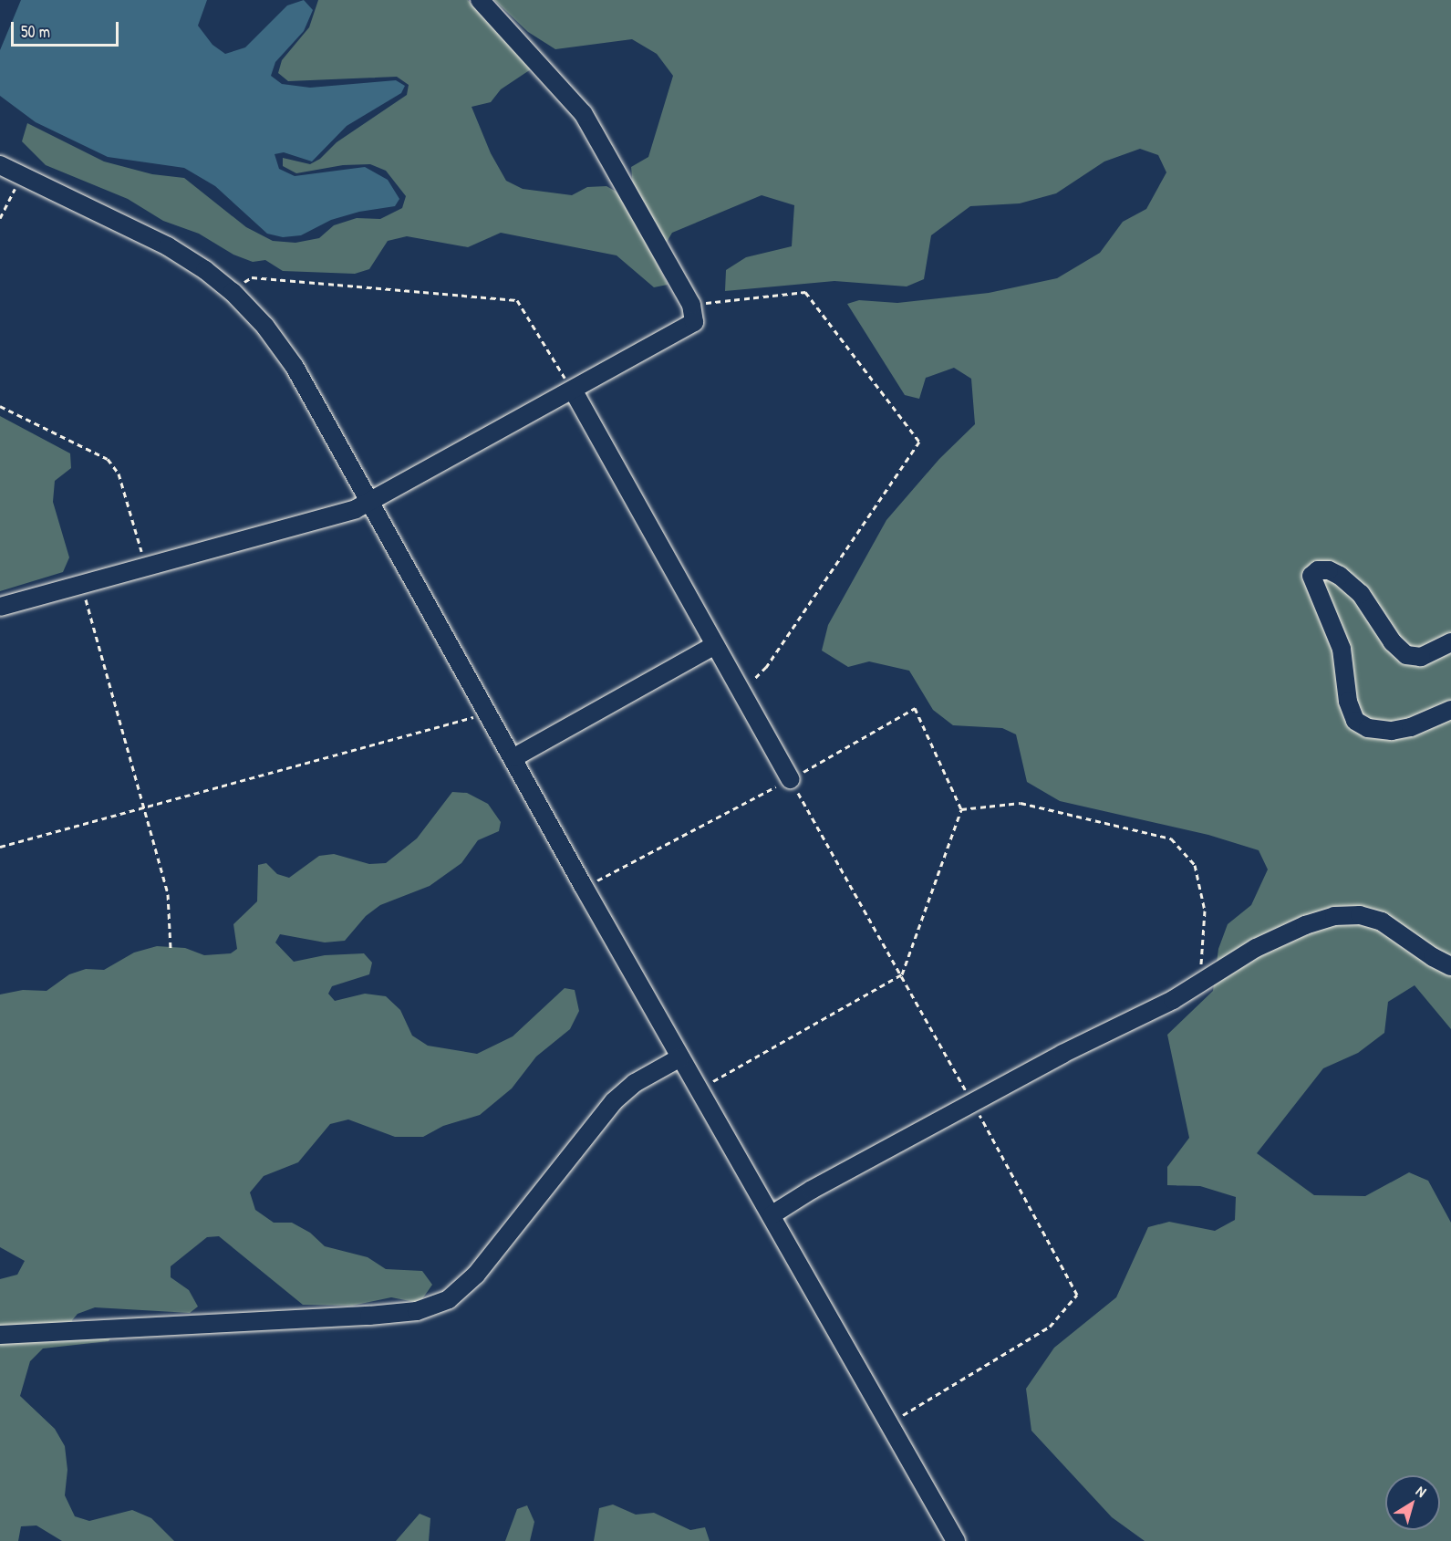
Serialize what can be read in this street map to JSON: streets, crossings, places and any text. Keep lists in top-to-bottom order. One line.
{"scale_bar":"50 m","north":"top right"}
